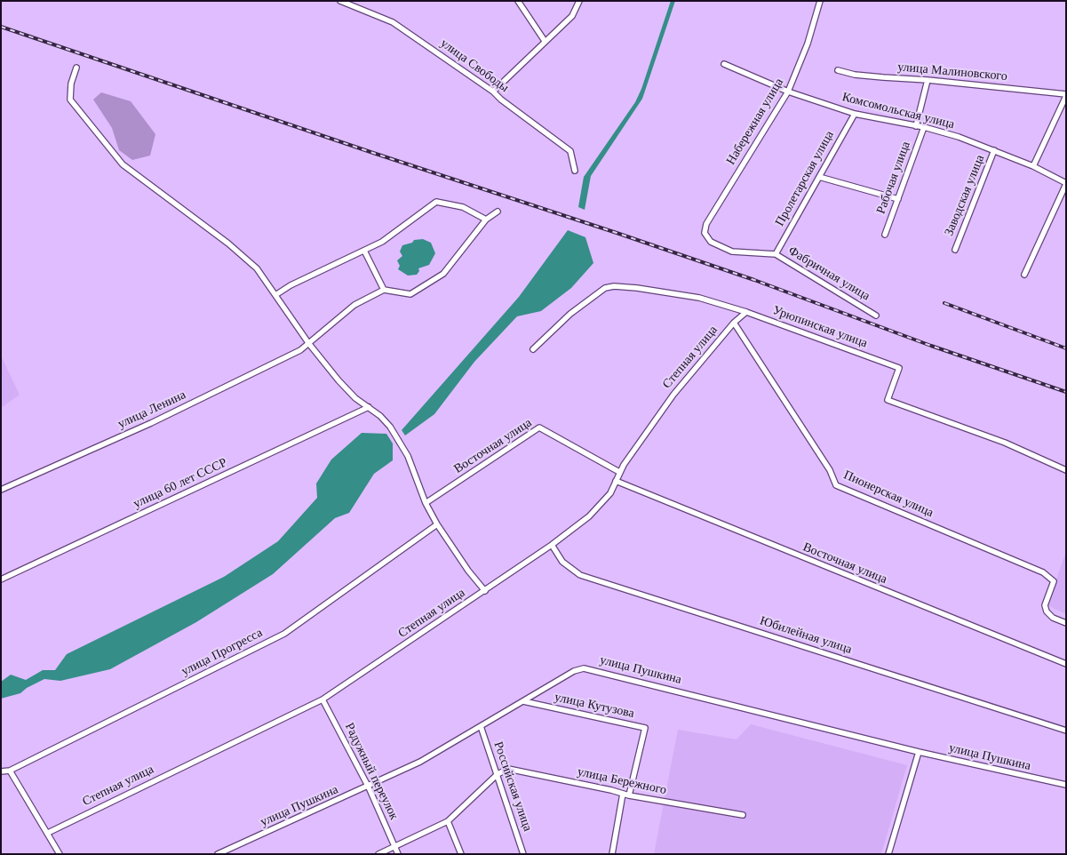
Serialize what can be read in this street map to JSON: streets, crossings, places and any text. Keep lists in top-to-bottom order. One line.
{"streets":{"street":["улица Свободы","улица Малиновского","Комсомольская улица","Набережная улица","Рабочая улица","Пролетарская улица","Заводская улица","Фабричная улица","Урюпинская улица","Степная улица","улица Ленина","Восточная улица","улица 60 лет СССР","Пионерская улица","Юбилейная улица","улица Прогресса","улица Пушкина","улица Кутузова","Радужный переулок","улица Бережного","Российская улица"]},"crossings":[["улица Малиновского","Рабочая улица"],["Комсомольская улица","Набережная улица"],["Комсомольская улица","Рабочая улица"],["Комсомольская улица","Пролетарская улица"],["Комсомольская улица","Заводская улица"],["Набережная улица","Фабричная улица"],["Пролетарская улица","Фабричная улица"],["Урюпинская улица","Степная улица"],["Степная улица","Восточная улица"],["Степная улица","Пионерская улица"],["Степная улица","Юбилейная улица"],["Степная улица","Радужный переулок"],["улица Пушкина","улица Кутузова"],["улица Пушкина","Радужный переулок"],["улица Пушкина","Российская улица"],["улица Кутузова","улица Бережного"],["улица Бережного","Российская улица"]]}
